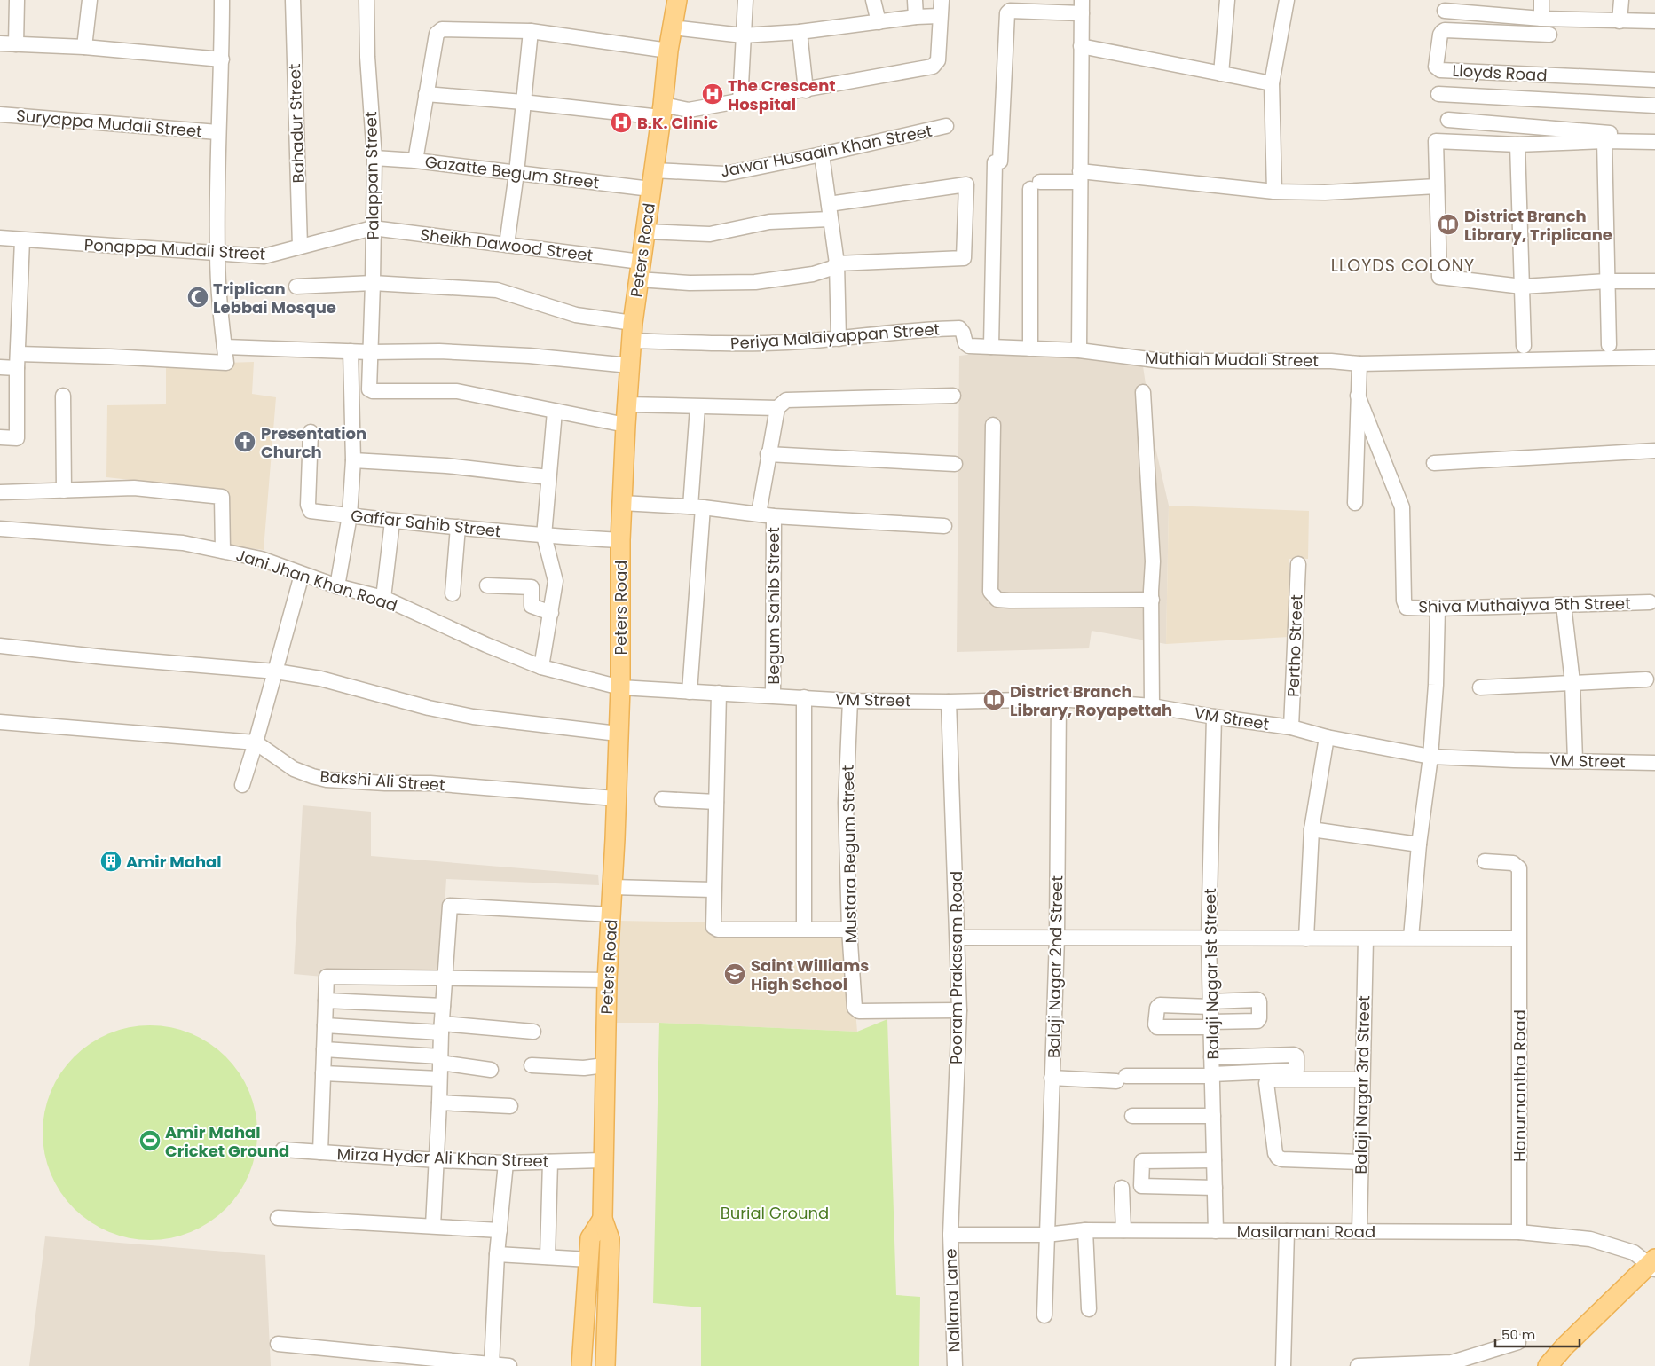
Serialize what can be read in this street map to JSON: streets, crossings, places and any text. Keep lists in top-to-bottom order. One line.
{"streets":{"main road":["Peters Road"],"street":["Lloyds Road","Suryappa Mudali Street","Bahadur Street","Jawar Husaain Khan Street","Gazatte Begum Street","Palappan Street","Sheikh Dawood Street","Ponappa Mudali Street","Periya Malaiyappan Street","Muthiah Mudali Street","Gaffar Sahib Street","Jani Jhan Khan Road","Shiva Muthaiyva 5th Street","Begum Sahib Street","Pertho Street","VM Street","Bakshi Ali Street","Mustara Begum Street","Balaji Nagar 2nd Street","Pooram Prakasam Road","Balaji Nagar 1st Street","Balaji Nagar 3rd Street","Hanumantha Road","Mirza Hyder Ali Khan Street","Masilamani Road","Nallana Lane"]},"crossings":[["Bahadur Street","Ponappa Mudali Street"],["Jawar Husaain Khan Street","Peters Road"],["Gazatte Begum Street","Palappan Street"],["Gazatte Begum Street","Peters Road"],["Palappan Street","Sheikh Dawood Street"],["Palappan Street","Ponappa Mudali Street"],["Palappan Street","Periya Malaiyappan Street"],["Sheikh Dawood Street","Ponappa Mudali Street"],["Sheikh Dawood Street","Peters Road"],["Peters Road","Periya Malaiyappan Street"],["Peters Road","Gaffar Sahib Street"],["Peters Road","Jani Jhan Khan Road"],["Peters Road","VM Street"],["Peters Road","Bakshi Ali Street"],["Peters Road","Mirza Hyder Ali Khan Street"],["Periya Malaiyappan Street","Muthiah Mudali Street"],["Jani Jhan Khan Road","VM Street"],["Begum Sahib Street","VM Street"],["Pertho Street","VM Street"],["VM Street","Mustara Begum Street"],["VM Street","Balaji Nagar 2nd Street"],["VM Street","Pooram Prakasam Road"],["VM Street","Balaji Nagar 1st Street"],["Mustara Begum Street","Pooram Prakasam Road"],["Balaji Nagar 2nd Street","Masilamani Road"],["Pooram Prakasam Road","Masilamani Road"],["Pooram Prakasam Road","Nallana Lane"],["Balaji Nagar 1st Street","Masilamani Road"],["Balaji Nagar 3rd Street","Masilamani Road"],["Hanumantha Road","Masilamani Road"],["Masilamani Road","Nallana Lane"]],"districts":["LLOYDS COLONY"],"parks":["Burial Ground"],"places":{"hospital":["The Crescent Hospital","B.K. Clinic"],"library":["District Branch Library, Triplicane","District Branch Library, Royapettah"],"mosque":["Triplican Lebbai Mosque"],"church":["Presentation Church"],"building":["Amir Mahal"],"school or university":["Saint Williams High School"],"sports":["Amir Mahal Cricket Ground"]},"scale_bar":"50 m"}
